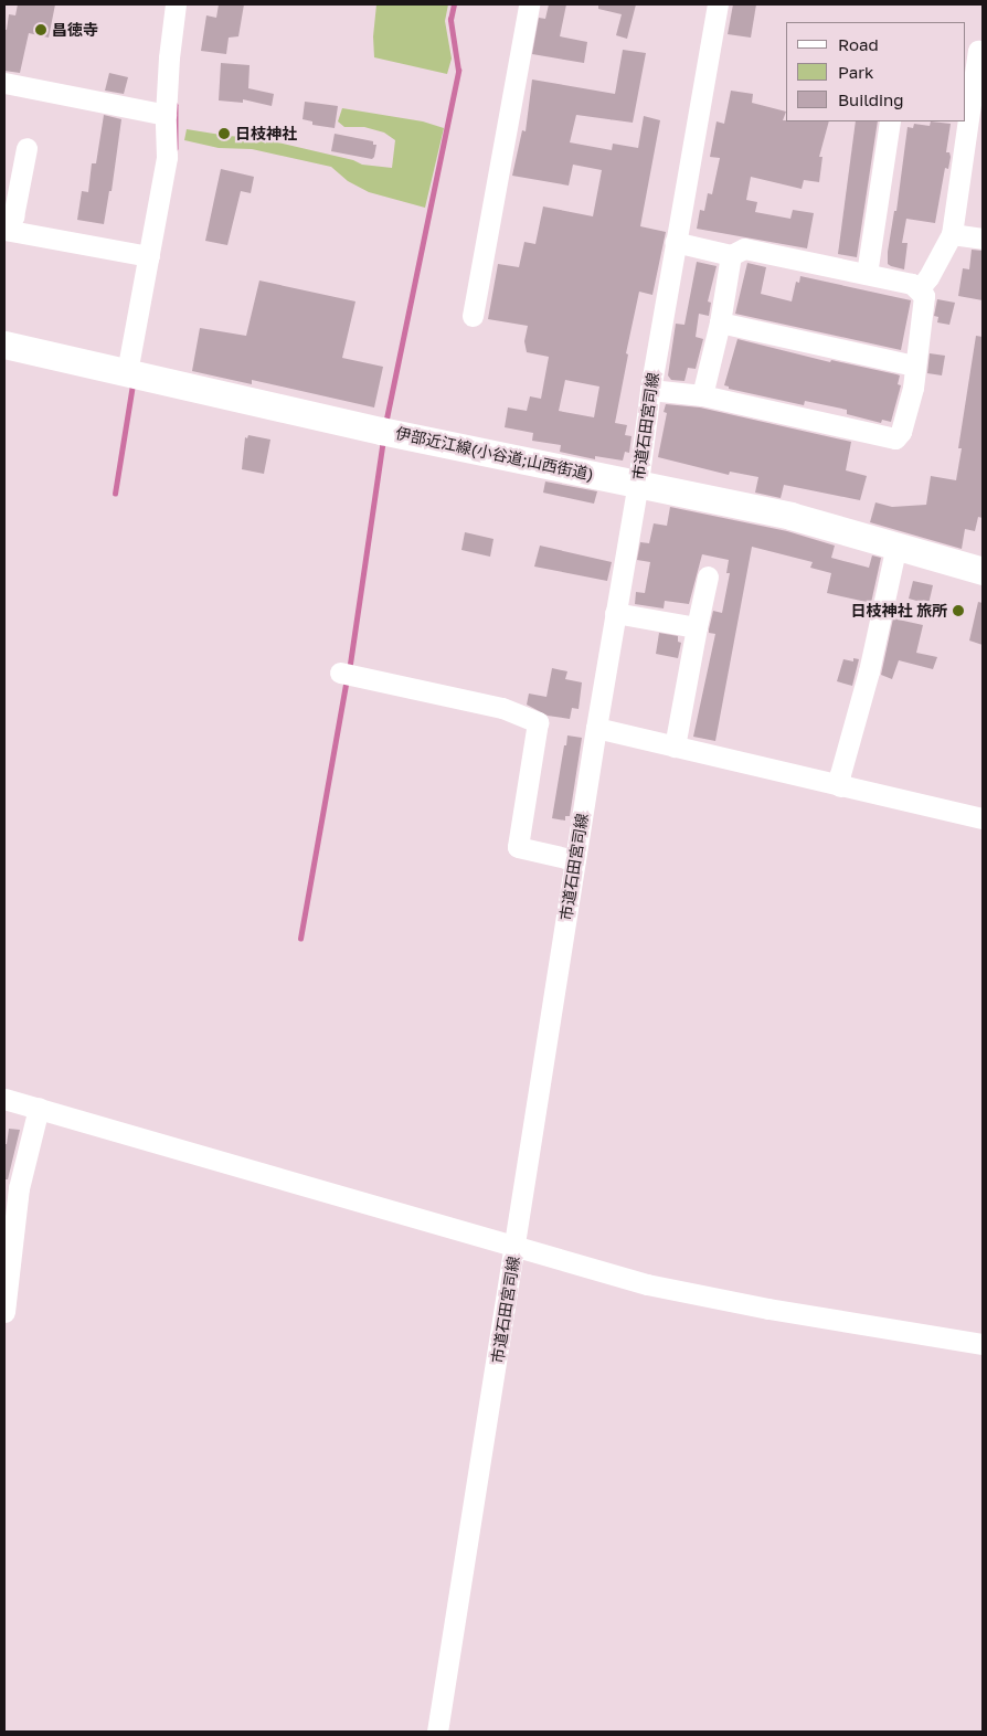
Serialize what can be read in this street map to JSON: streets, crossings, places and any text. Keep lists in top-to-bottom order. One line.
{"streets":{"main road":["伊部近江線(小谷道;山西街道)"],"street":["市道石田宮司線"]},"crossings":[["市道石田宮司線","伊部近江線(小谷道;山西街道)"]],"places":["昌徳寺","日枝神社","日枝神社 旅所"],"legend":["Road","Park","Building"]}
